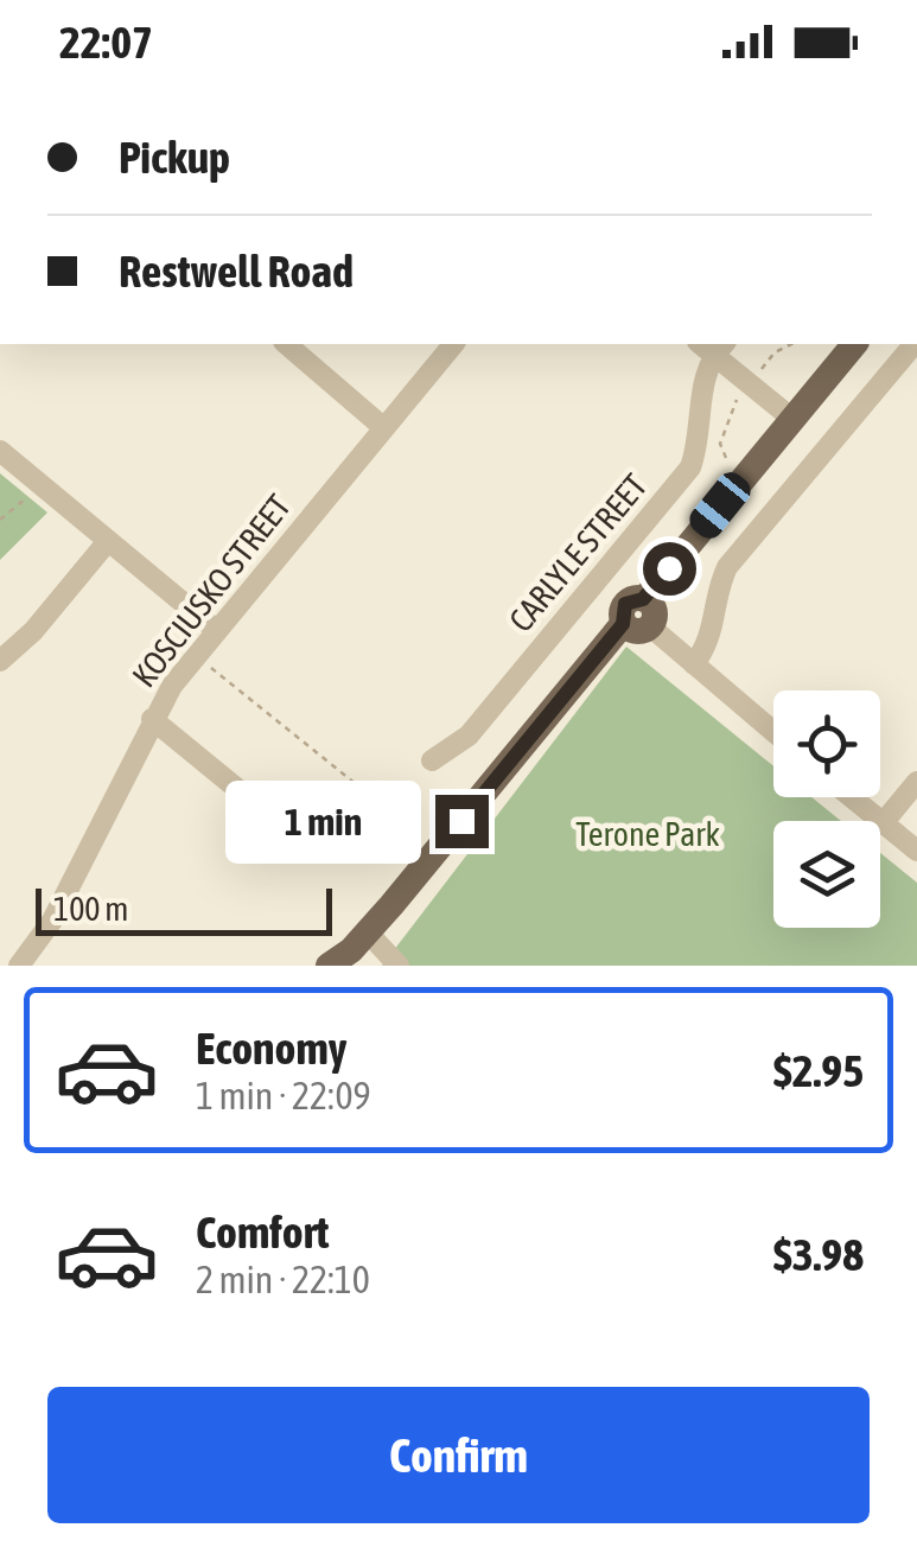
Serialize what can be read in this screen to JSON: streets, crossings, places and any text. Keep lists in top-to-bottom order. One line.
{"streets":{"street":["CARLYLE STREET","KOSCIUSKO STREET"]},"parks":["Terone Park"],"scale_bar":"100 m","page":{"status":"22:07","banner":["Pickup","Restwell Road"],"bubble":"1 min","scale":"100 m","list":[{"name":"Economy","note":"1 min · 22:09","value":"$2.95"},{"name":"Comfort","note":"2 min · 22:10","value":"$3.98"}],"buttons":"Confirm"}}
